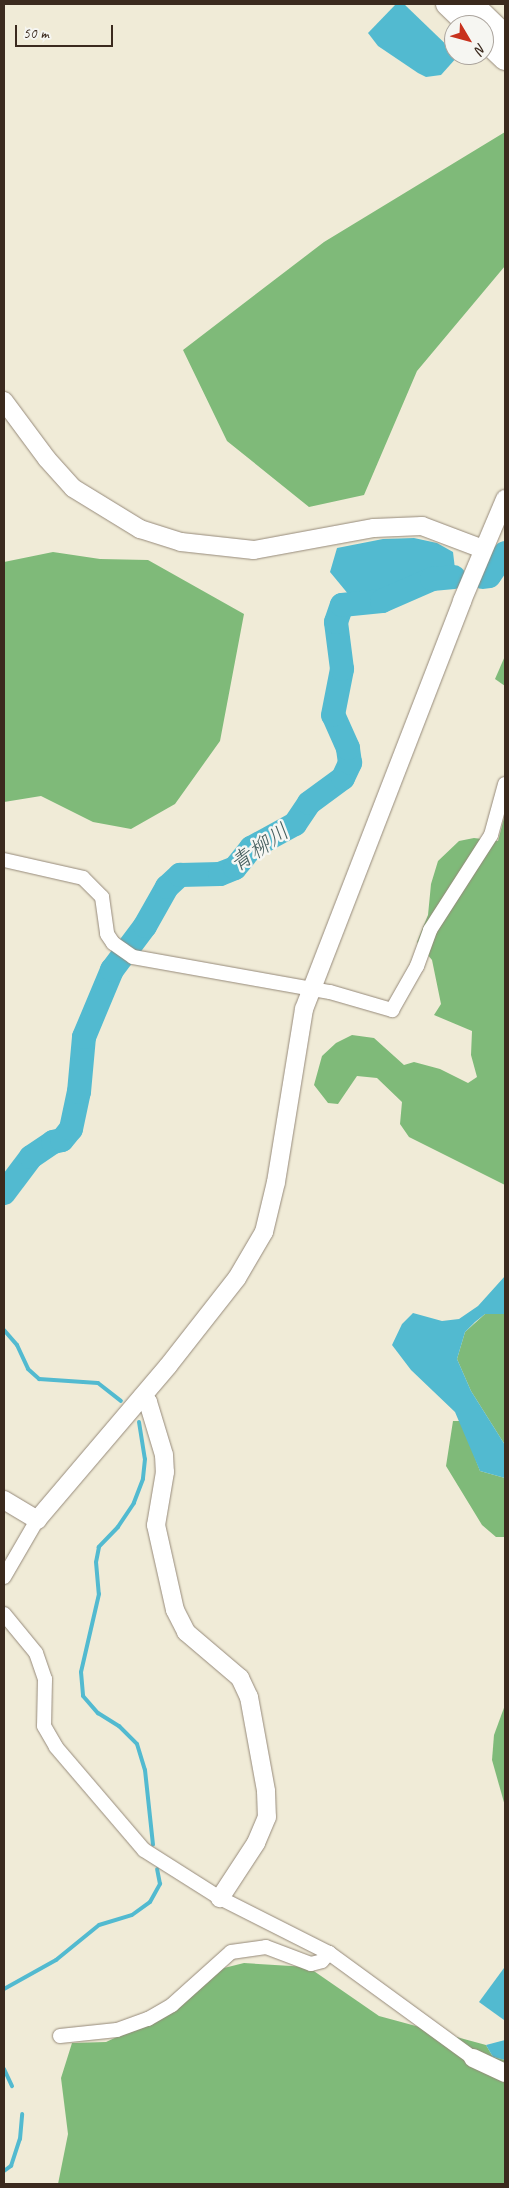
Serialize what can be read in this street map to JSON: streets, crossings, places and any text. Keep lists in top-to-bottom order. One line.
{"water":["青柳川"],"scale_bar":"50 m","north":"bottom right"}
